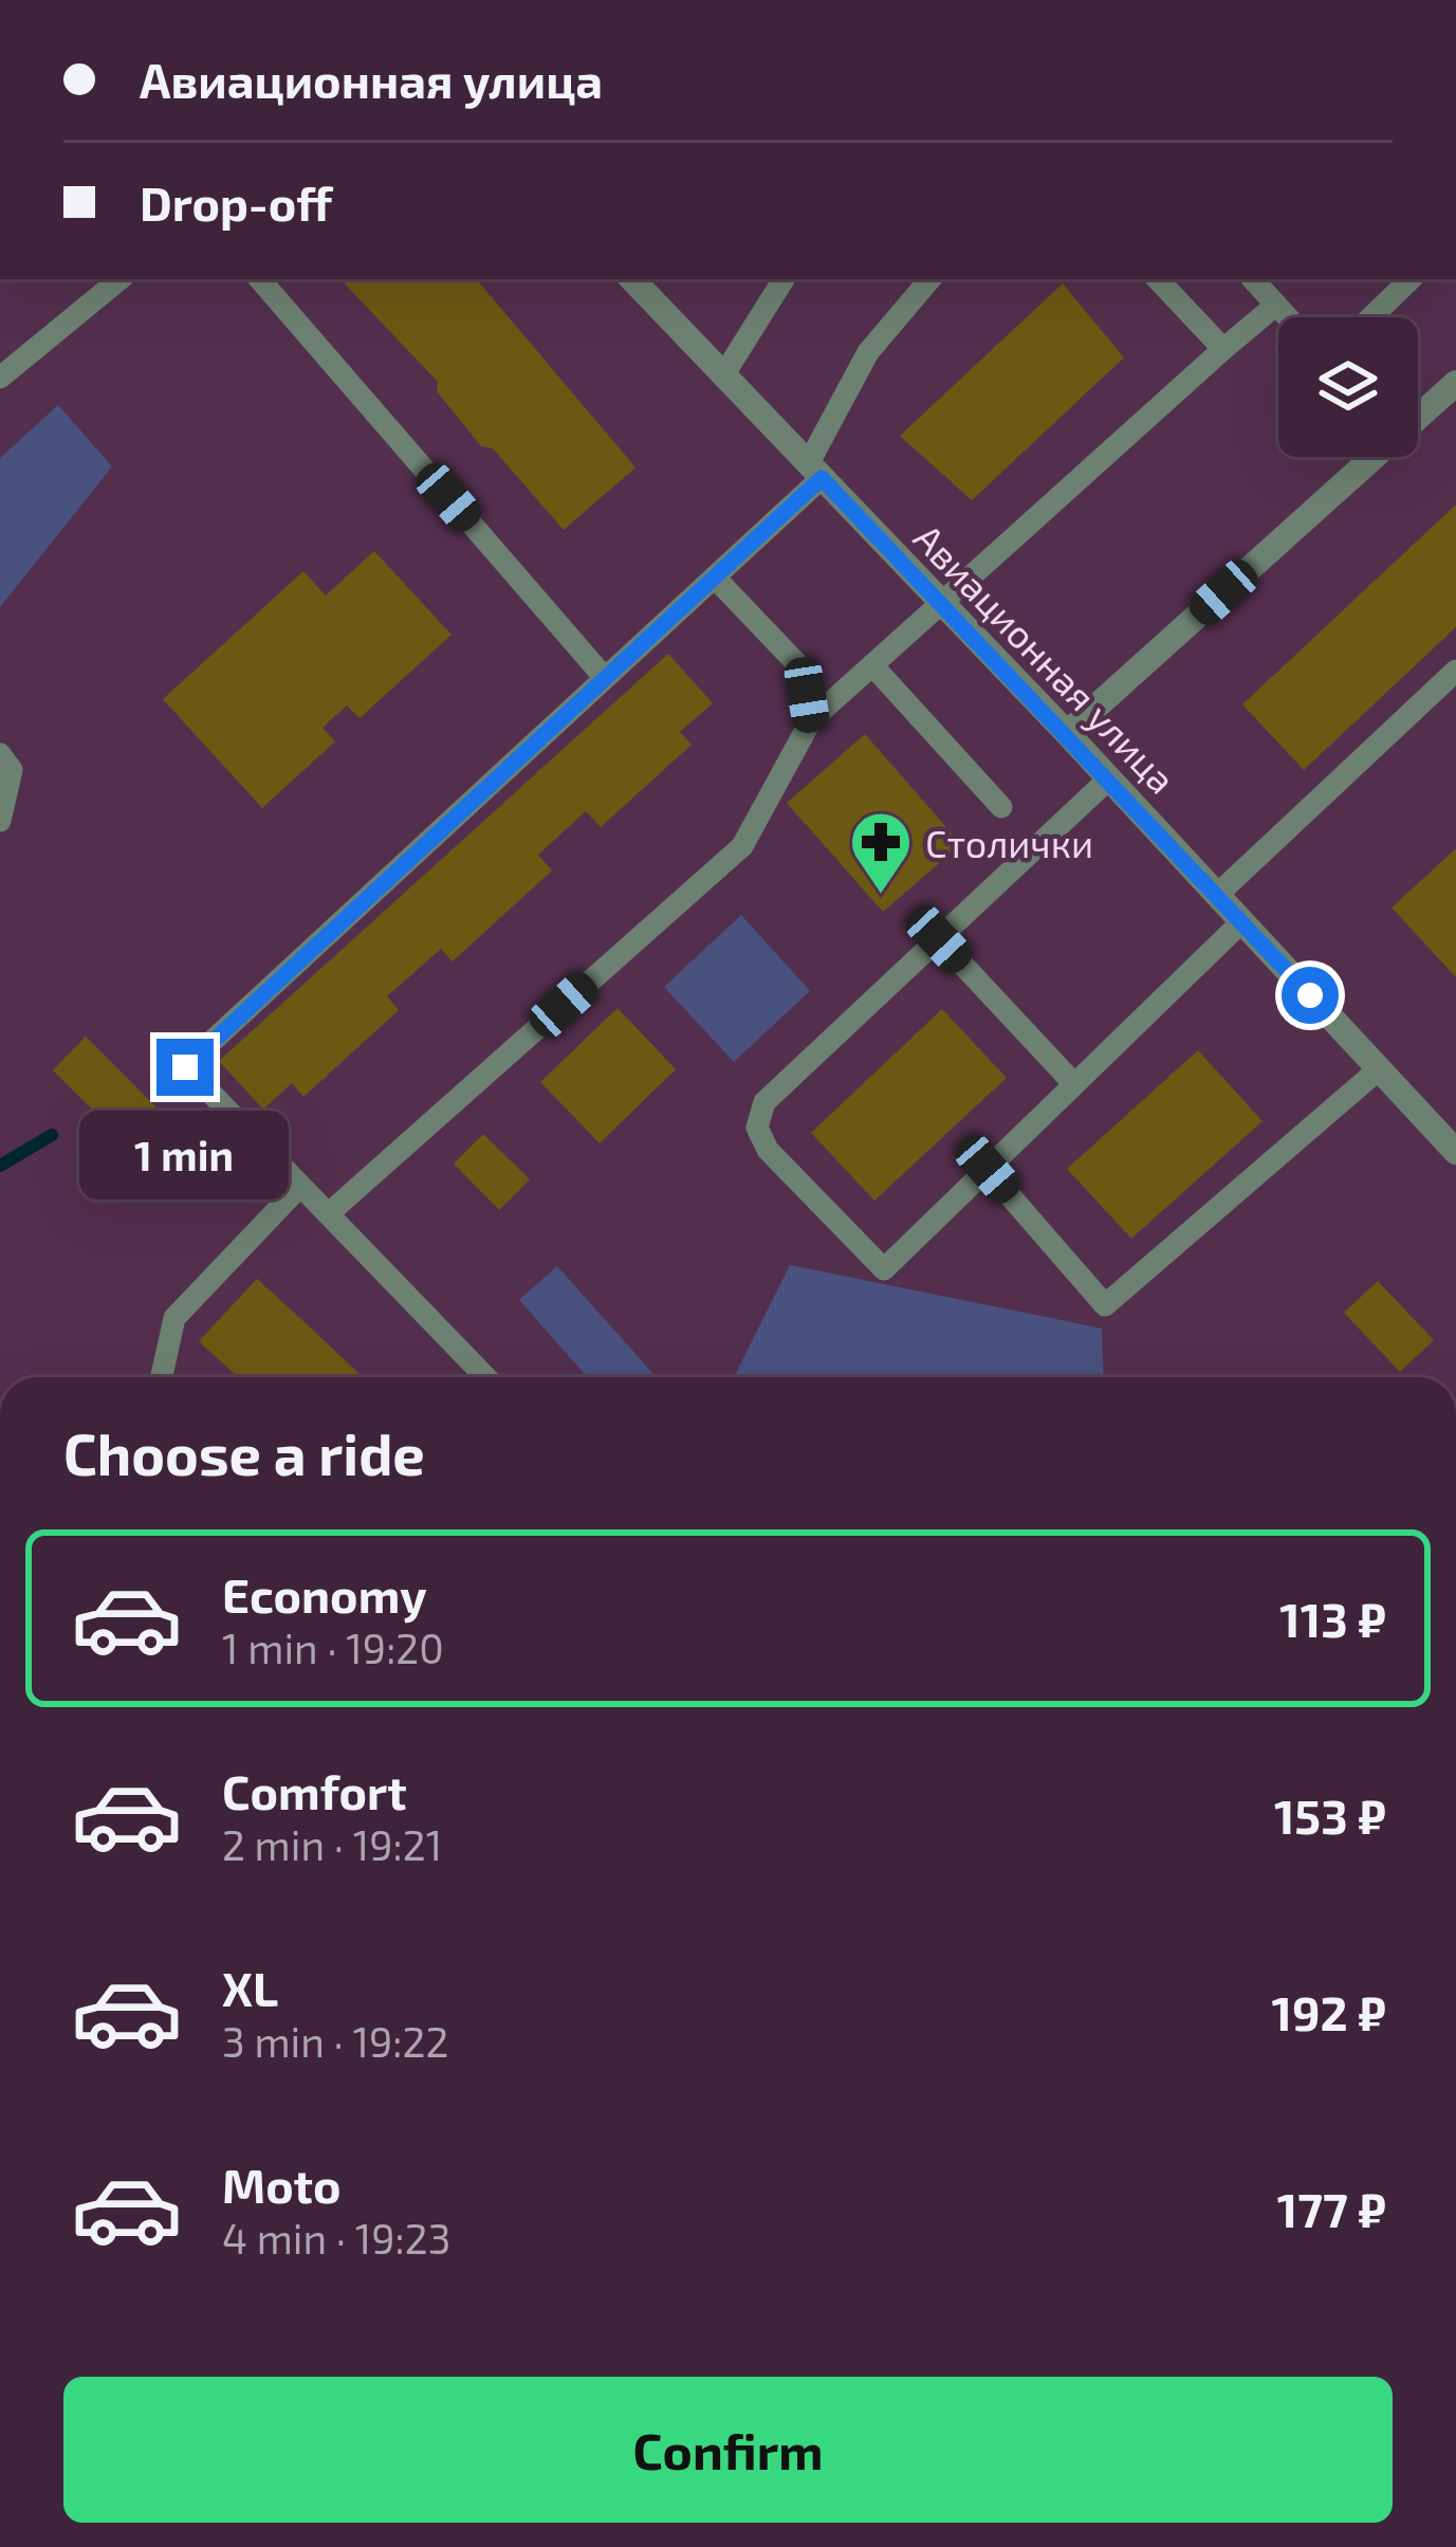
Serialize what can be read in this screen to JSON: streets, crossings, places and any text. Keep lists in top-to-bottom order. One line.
{"streets":{"street":["Авиационная улица"]},"places":{"pharmacy":["Столички"]},"page":{"banner":["Авиационная улица","Drop-off"],"bubble":"1 min","heading":"Choose a ride","list":[{"name":"Economy","note":"1 min · 19:20","value":"113 ₽"},{"name":"Comfort","note":"2 min · 19:21","value":"153 ₽"},{"name":"XL","note":"3 min · 19:22","value":"192 ₽"},{"name":"Moto","note":"4 min · 19:23","value":"177 ₽"}],"buttons":"Confirm"}}
